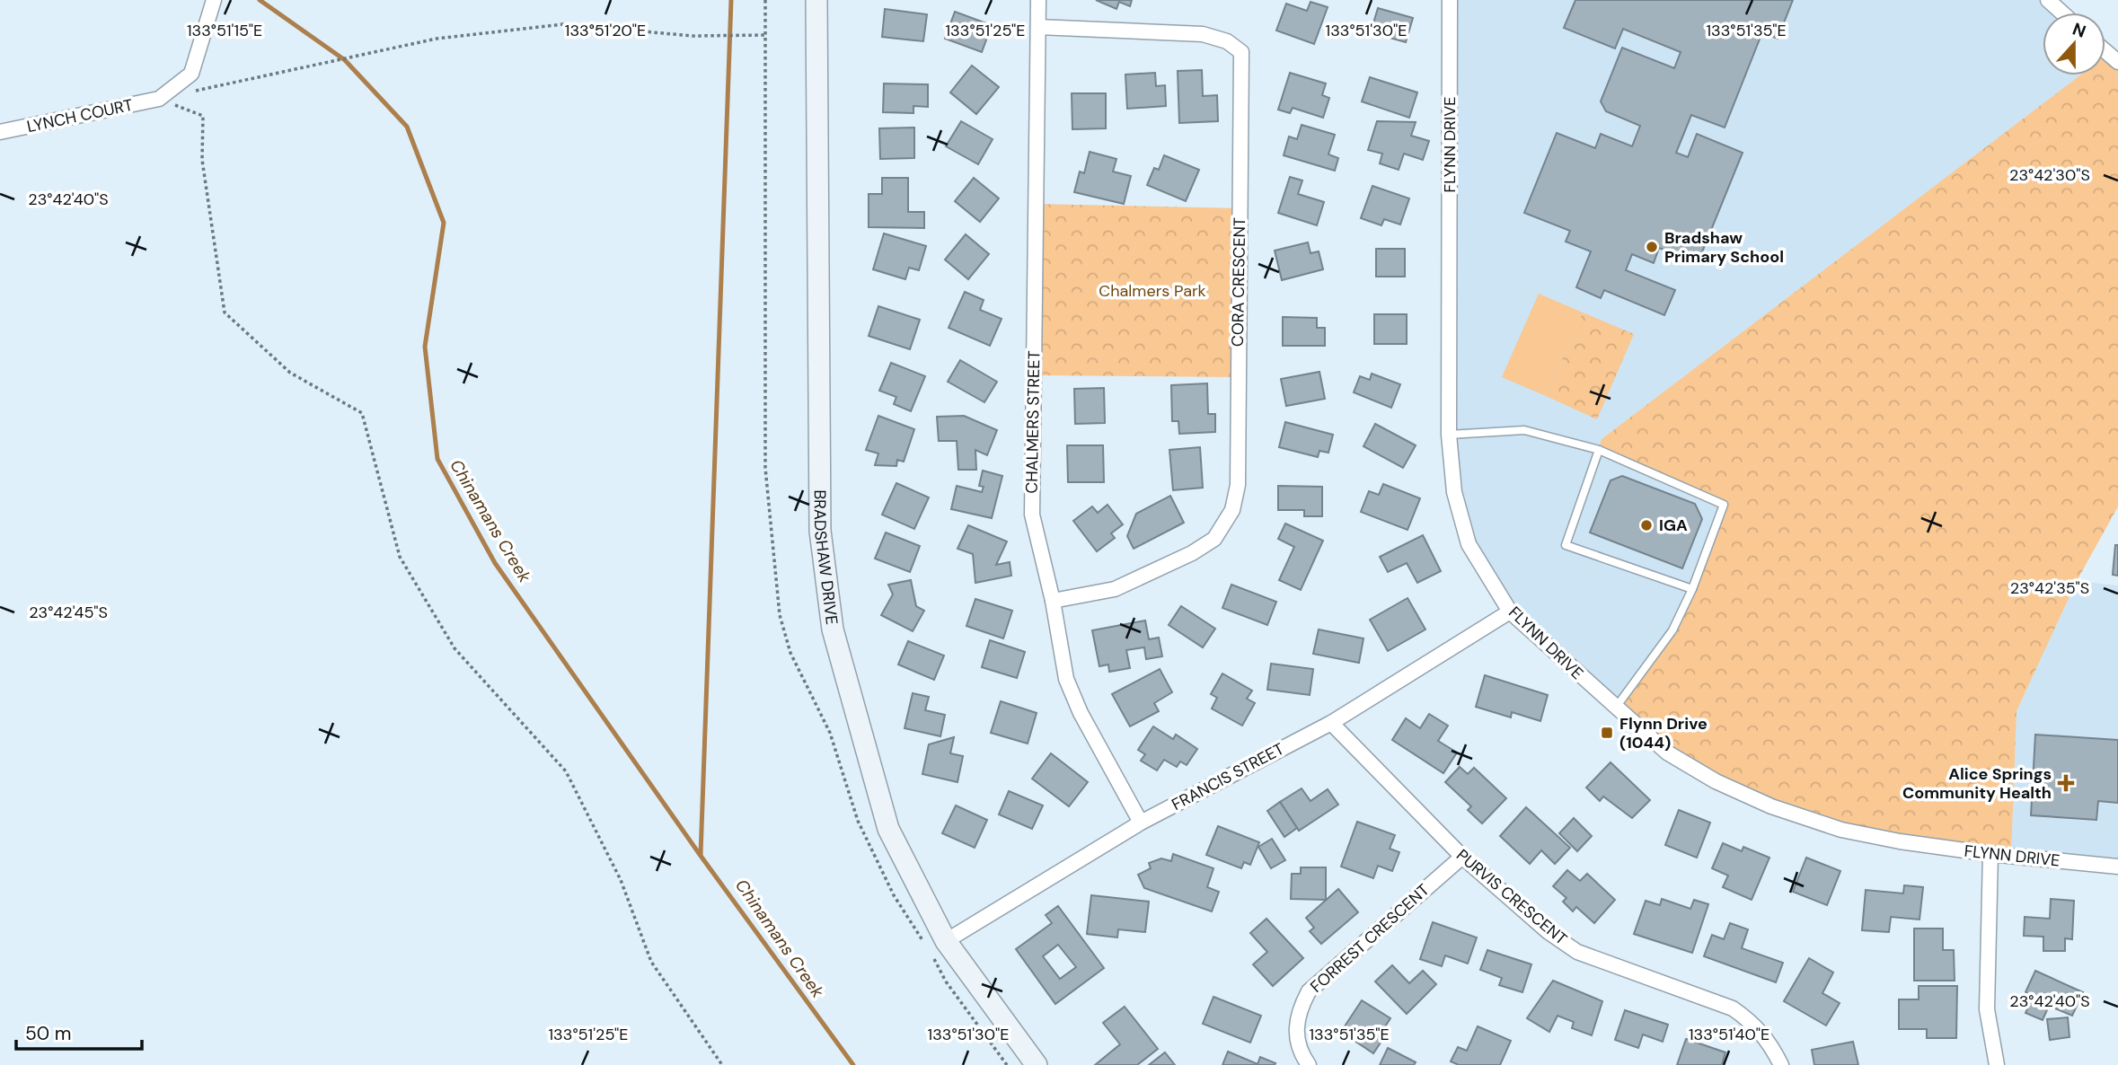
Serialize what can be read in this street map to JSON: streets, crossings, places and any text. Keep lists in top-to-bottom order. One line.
{"streets":{"street":["LYNCH COURT","FLYNN DRIVE","CORA CRESCENT","CHALMERS STREET","BRADSHAW DRIVE","FRANCIS STREET","PURVIS CRESCENT","FORREST CRESCENT"]},"crossings":[["FLYNN DRIVE","FRANCIS STREET"],["CORA CRESCENT","CHALMERS STREET"],["CHALMERS STREET","FRANCIS STREET"],["BRADSHAW DRIVE","FRANCIS STREET"],["FRANCIS STREET","PURVIS CRESCENT"],["PURVIS CRESCENT","FORREST CRESCENT"]],"water":["Chinamans Creek"],"parks":["Chalmers Park"],"places":{"other":["Bradshaw Primary School","IGA"],"transit":["Flynn Drive (1044)"],"health":["Alice Springs Community Health"]},"scale_bar":"50 m","north":"top","coordinates":["133°51'15\"E","133°51'20\"E","133°51'25\"E","133°51'30\"E","133°51'35\"E","23°42'30\"S","23°42'40\"S","23°42'35\"S","23°42'45\"S","133°51'40\"E"]}
